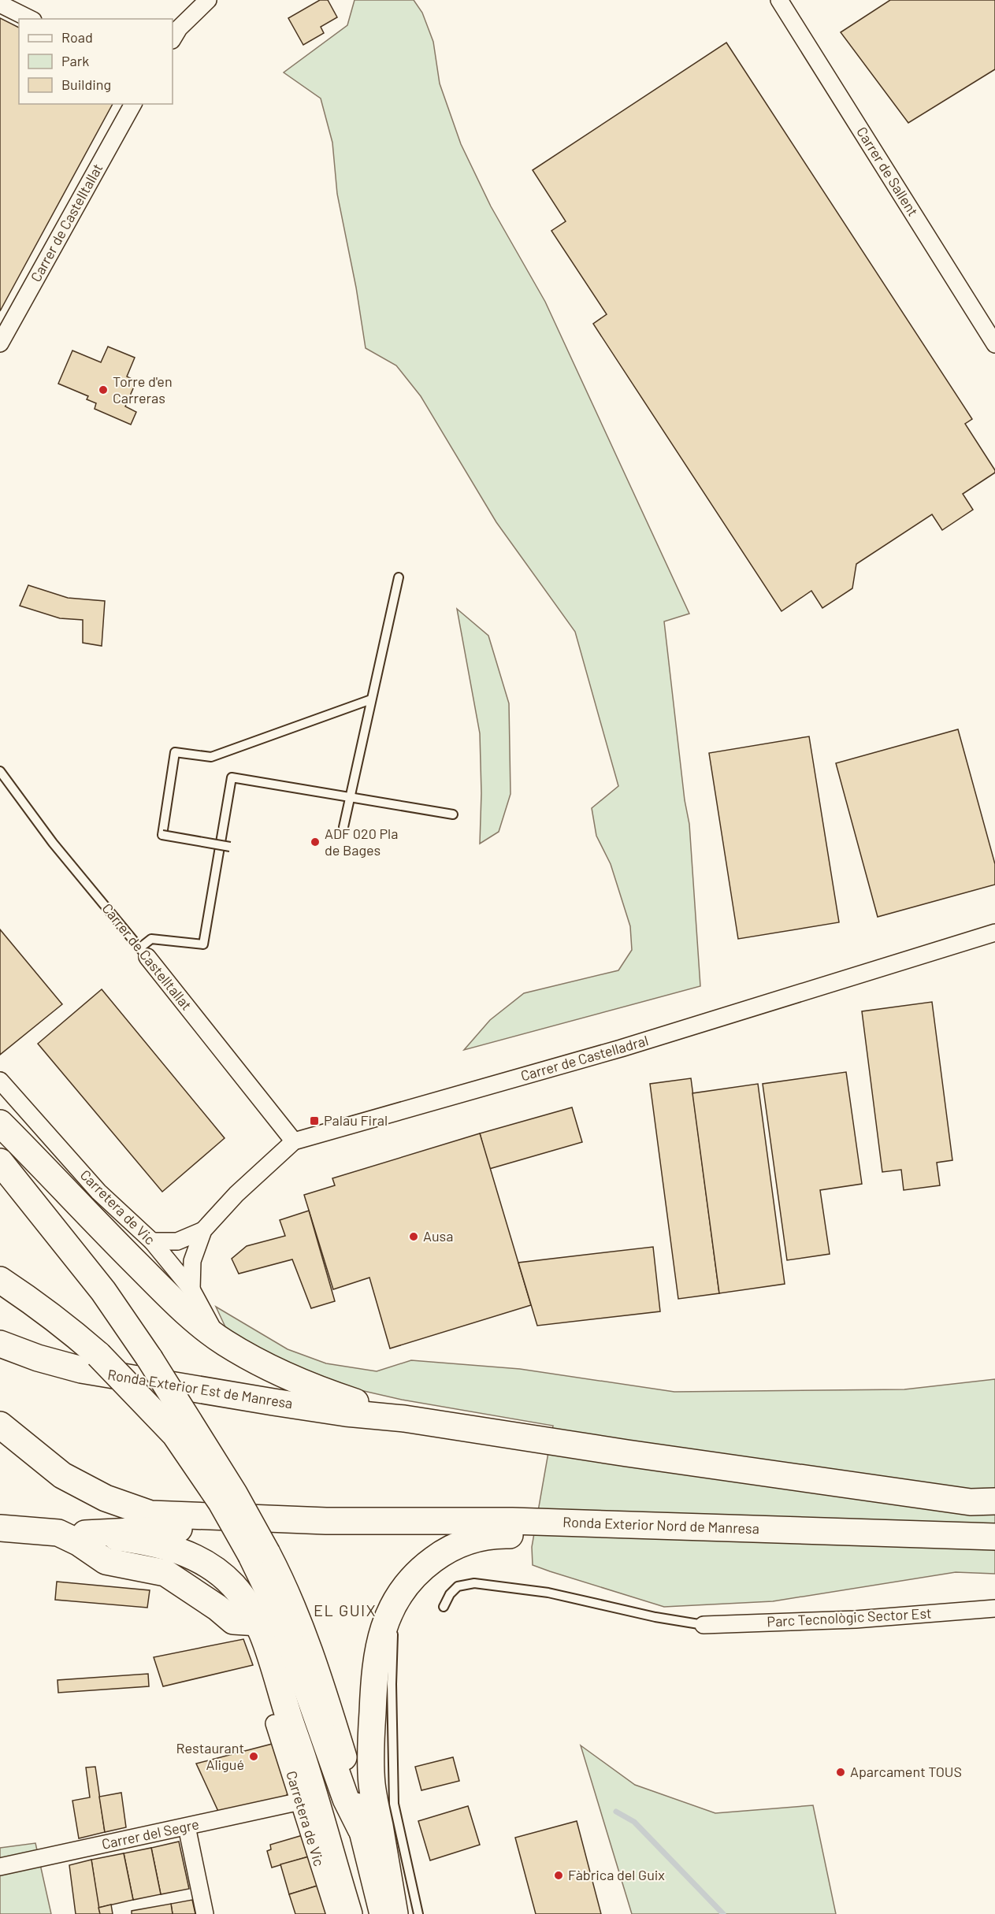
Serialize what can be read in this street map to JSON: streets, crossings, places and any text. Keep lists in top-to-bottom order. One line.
{"streets":{"main road":["Ronda Exterior Est de Manresa","Ronda Exterior Nord de Manresa"],"street":["Carrer de Sallent","Carrer de Castelltallat","Carrer de Castelladral","Carretera de Vic","Parc Tecnològic Sector Est","Carrer del Segre"]},"crossings":[["Carrer de Castelltallat","Carrer de Castelladral"],["Carrer de Castelladral","Carretera de Vic"],["Carretera de Vic","Carrer del Segre"]],"districts":["EL GUIX"],"places":{"other":["Torre d'en Carreras","ADF 020 Pla de Bages","Ausa","Restaurant Aligué","Aparcament TOUS","Fàbrica del Guix"],"transit":["Palau Firal"]},"legend":["Road","Park","Building"]}
